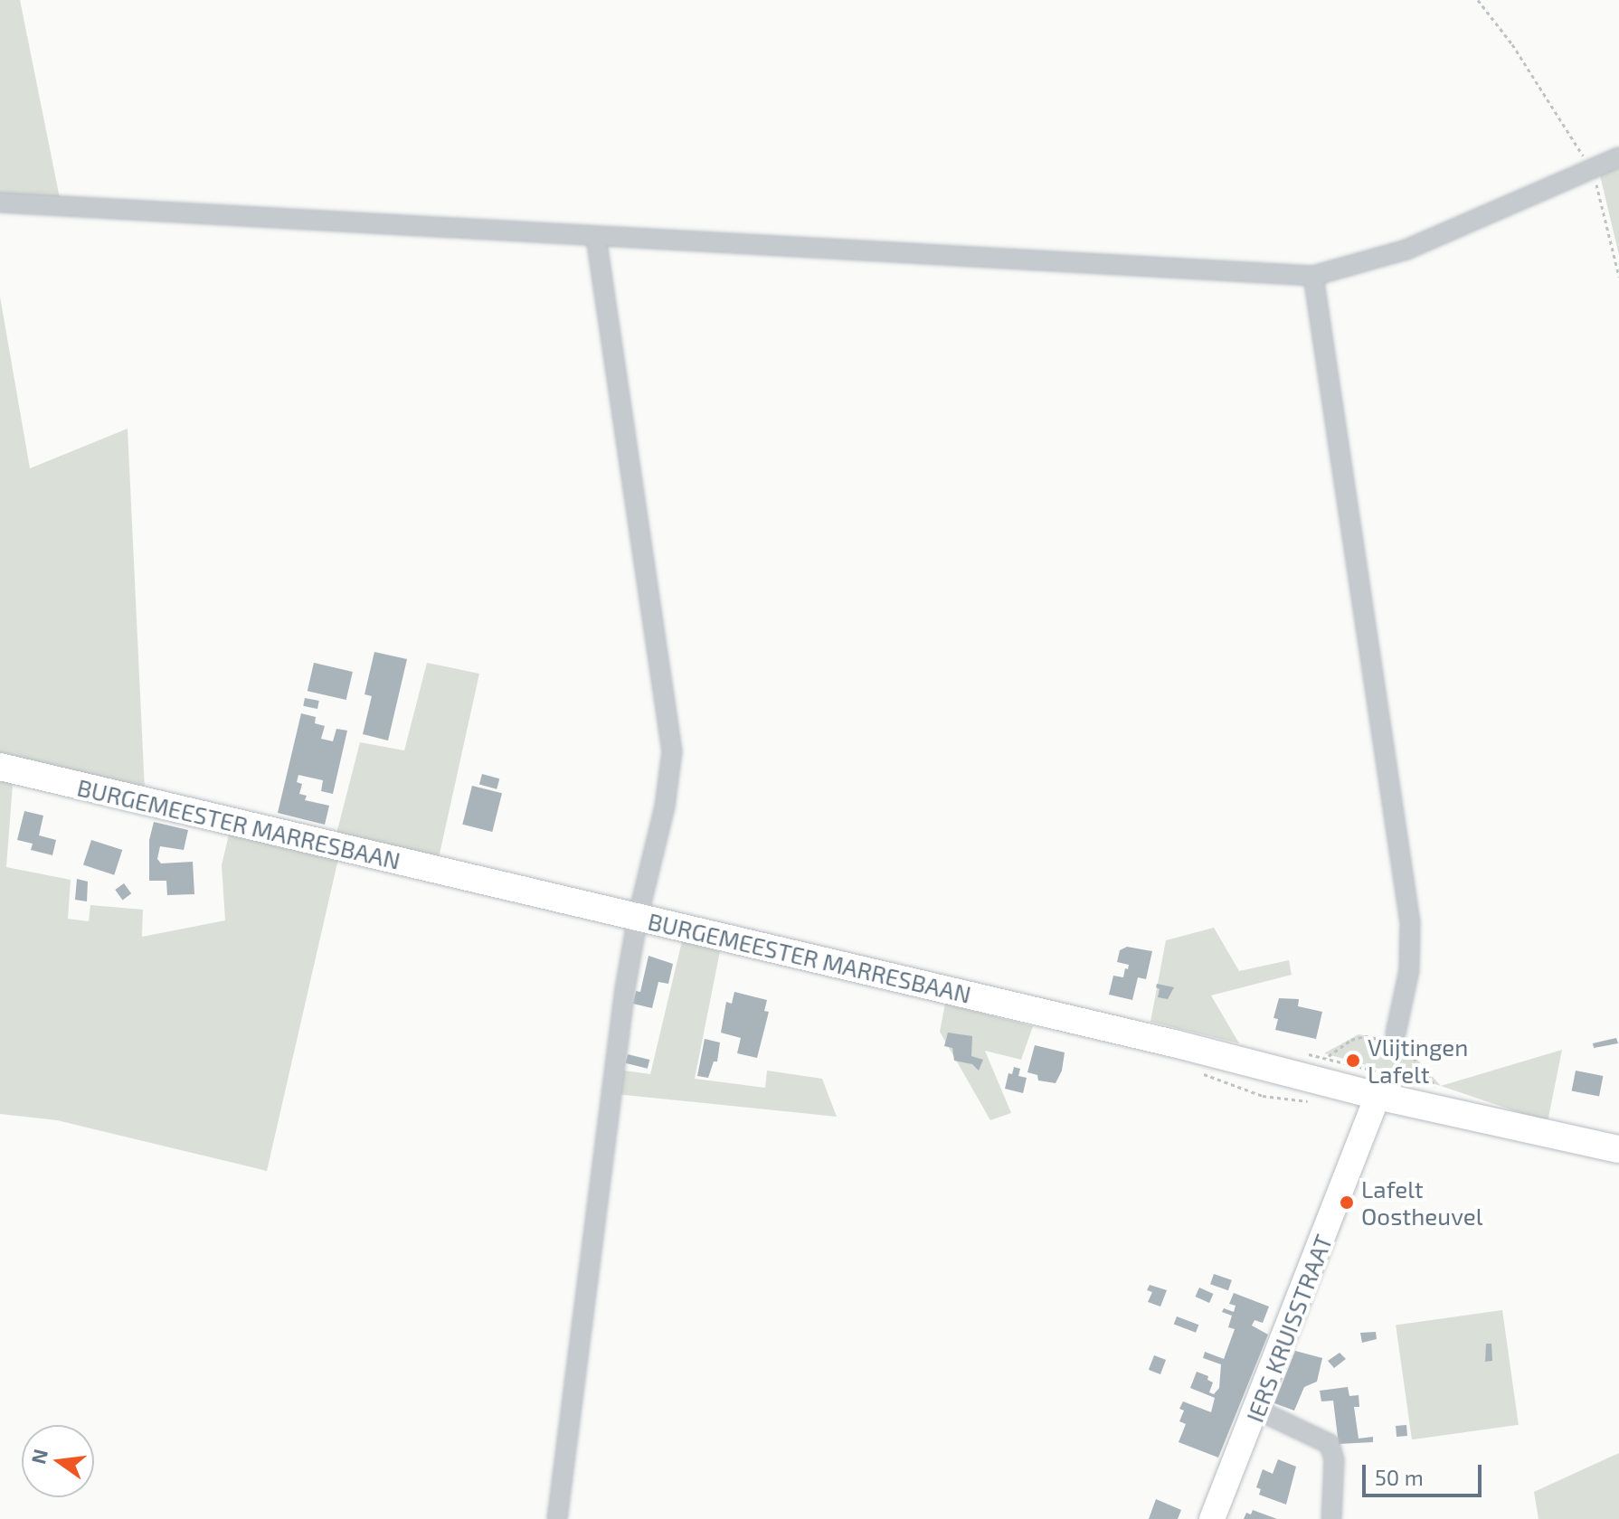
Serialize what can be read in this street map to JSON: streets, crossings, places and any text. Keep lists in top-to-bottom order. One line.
{"streets":{"main road":["BURGEMEESTER MARRESBAAN"],"street":["IERS KRUISSTRAAT"]},"crossings":[["BURGEMEESTER MARRESBAAN","IERS KRUISSTRAAT"]],"places":["Vlijtingen Lafelt","Lafelt Oostheuvel"],"scale_bar":"50 m","north":"left"}
